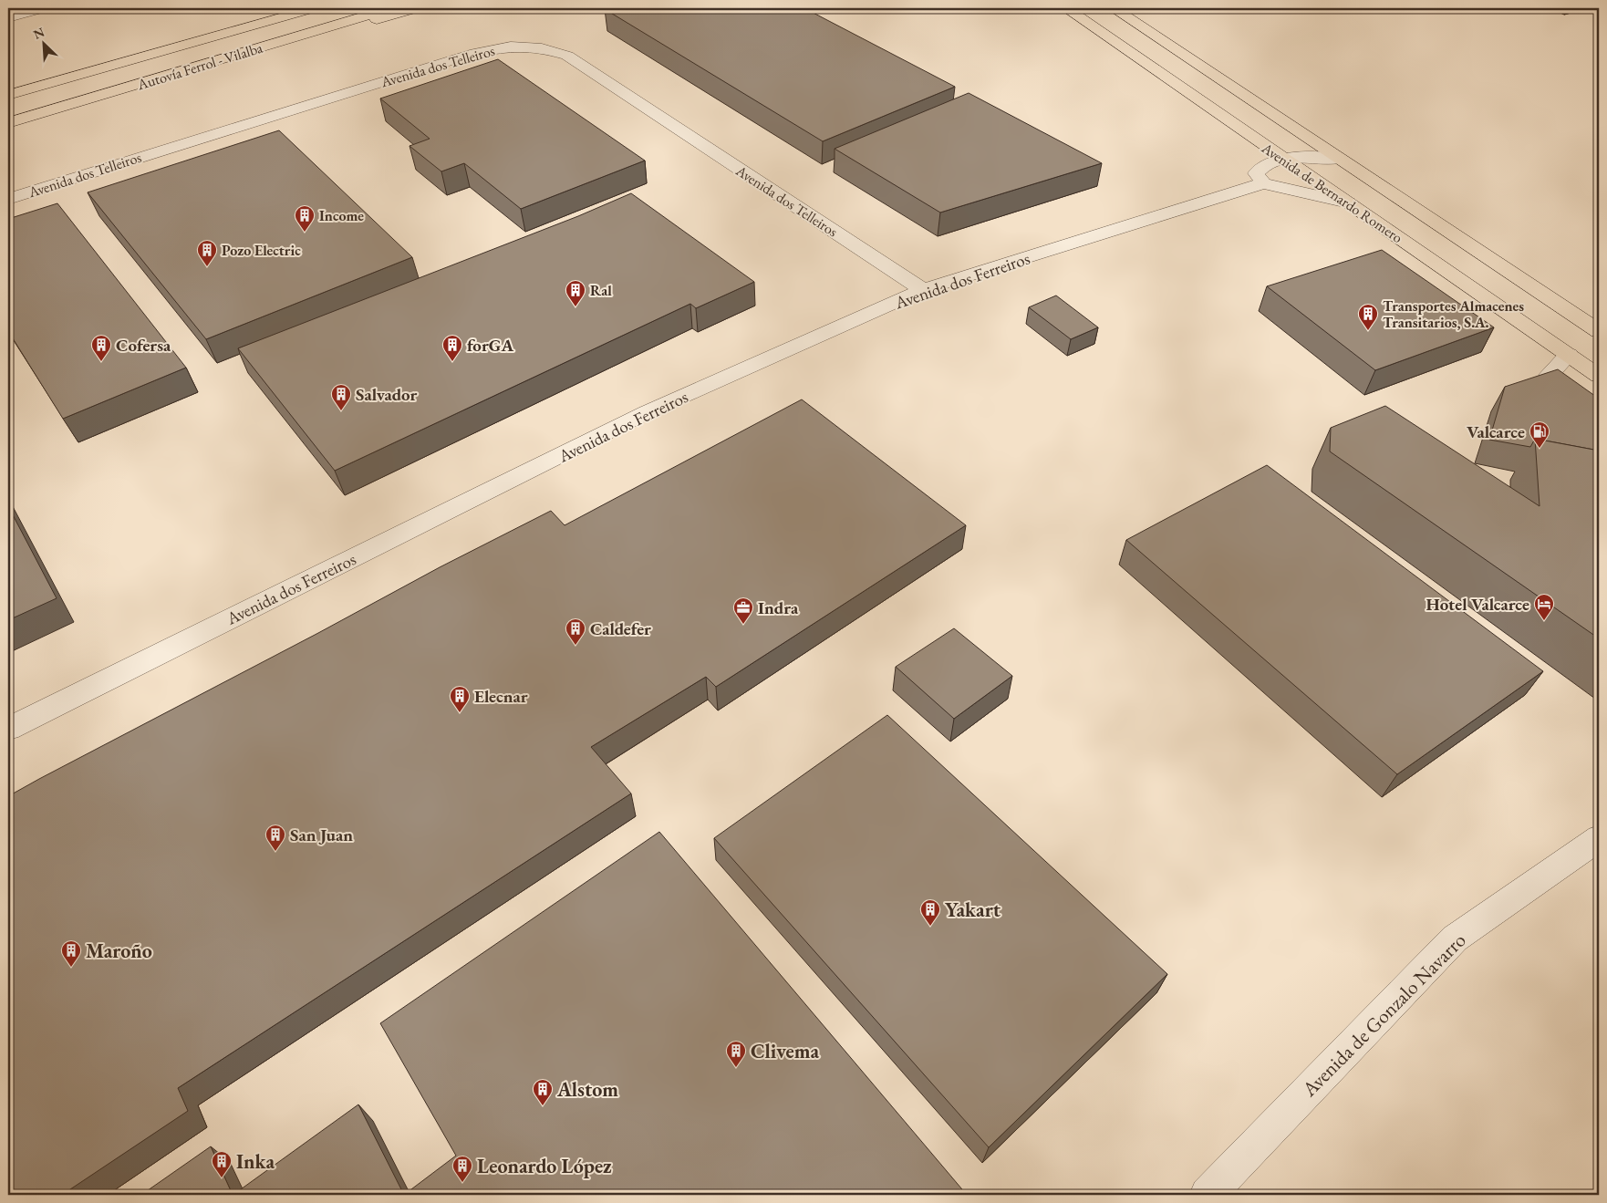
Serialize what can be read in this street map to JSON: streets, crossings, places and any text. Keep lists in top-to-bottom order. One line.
{"streets":{"highway":["Autovía Ferrol - Vilalba","Avenida de Bernardo Romero"],"street":["Avenida dos Telleiros","Avenida dos Ferreiros","Avenida de Gonzalo Navarro"]},"crossings":[["Avenida dos Telleiros","Avenida dos Ferreiros"]],"places":{"building":["Income","Pozo Electric","Ral","Transportes Almacenes Transitarios, S.A.","Cofersa","forGA","Salvador","Caldefer","Elecnar","San Juan","Yakart","Maroño","Clivema","Alstom","Inka","Leonardo López"],"fuel station":["Valcarce"],"hotel":["Hotel Valcarce"],"office":["Indra"]},"north":"top left"}
